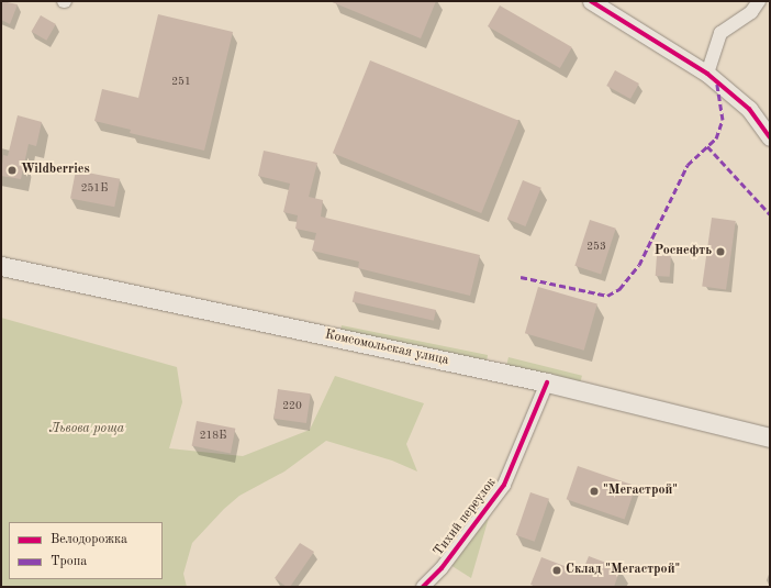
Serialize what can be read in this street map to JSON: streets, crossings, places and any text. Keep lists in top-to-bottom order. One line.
{"streets":{"main road":["Комсомольская улица"],"street":["Тихий переулок"]},"crossings":[["Комсомольская улица","Тихий переулок"]],"parks":["Львова роща"],"places":["Wildberries","Роснефть","\"Мегастрой\"","Склад \"Мегастрой\""],"house_numbers":["251","251Б","253","220","218Б"],"legend":["Велодорожка","Тропа"]}
